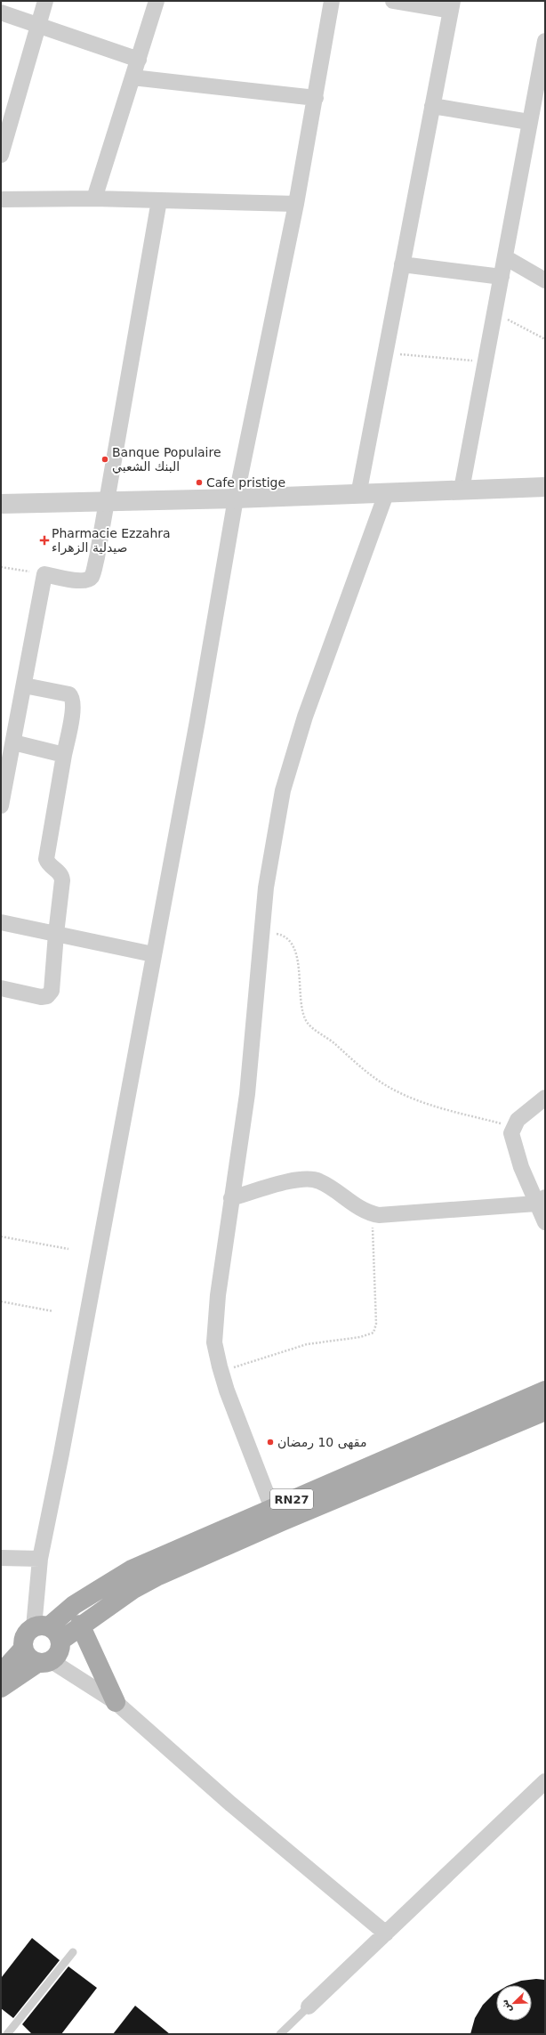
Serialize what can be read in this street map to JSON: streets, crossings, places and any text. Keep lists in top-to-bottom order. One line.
{"streets":{"main road":["RN27"]},"places":{"other":["Banque Populaire البنك الشعبي","Cafe pristige","مقهى 10 رمضان"],"health":["Pharmacie Ezzahra صيدلية الزهراء"]},"north":"bottom left"}
